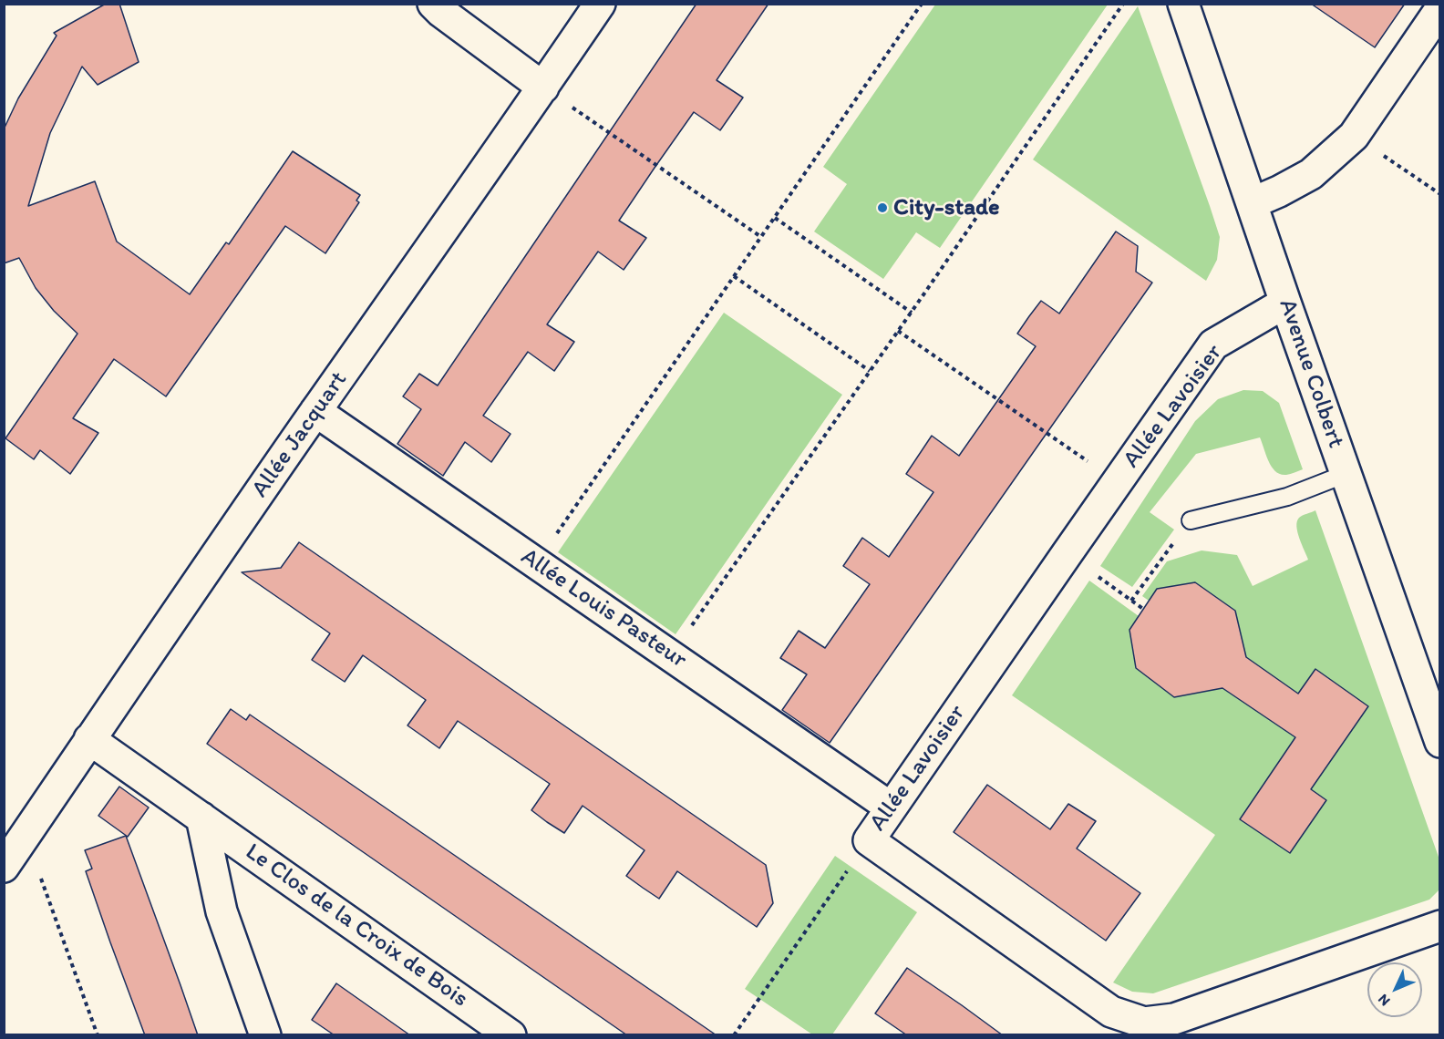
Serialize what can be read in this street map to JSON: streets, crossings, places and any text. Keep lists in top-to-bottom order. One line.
{"streets":{"street":["Avenue Colbert","Allée Lavoisier","Allée Jacquart","Allée Louis Pasteur","Le Clos de la Croix de Bois"]},"crossings":[["Avenue Colbert","Allée Lavoisier"],["Allée Lavoisier","Allée Louis Pasteur"],["Allée Jacquart","Allée Louis Pasteur"],["Allée Jacquart","Le Clos de la Croix de Bois"]],"places":["City-stade"],"north":"bottom left"}
